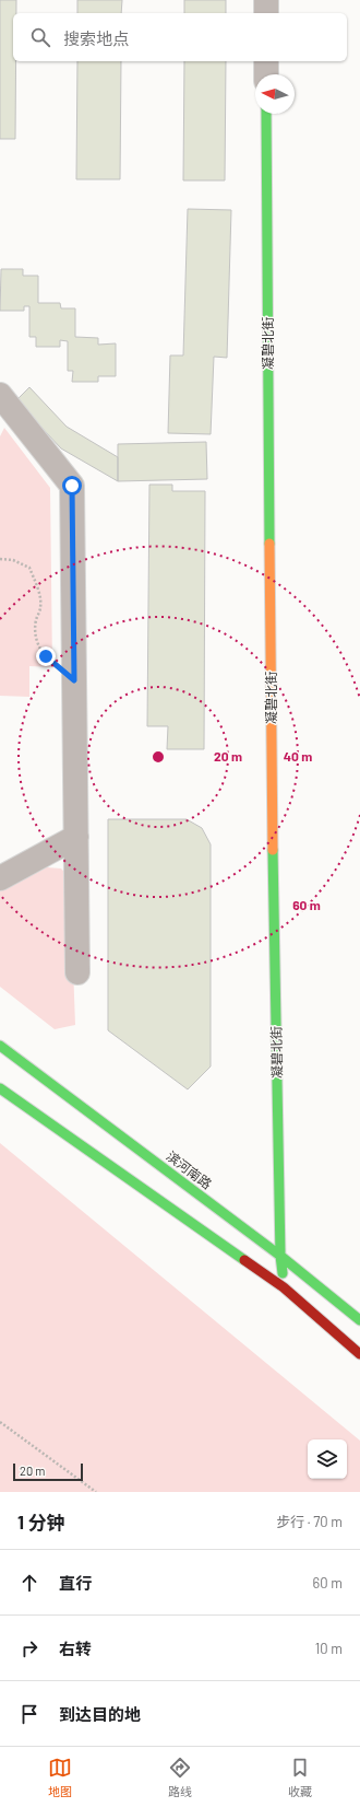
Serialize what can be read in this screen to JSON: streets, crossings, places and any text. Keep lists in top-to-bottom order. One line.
{"streets":{"street":["凝碧北街","滨河南路"]},"crossings":[["凝碧北街","滨河南路"]],"scale_bar":"20 m","north":"left","page":{"search":"搜索地点","scale":"20 m","heading":["1 分钟","步行 · 70 m"],"list":[["直行","60 m"],["右转","10 m"],"到达目的地"],"nav":["地图","路线","收藏"]},"rings":["20 m","40 m","60 m"]}
